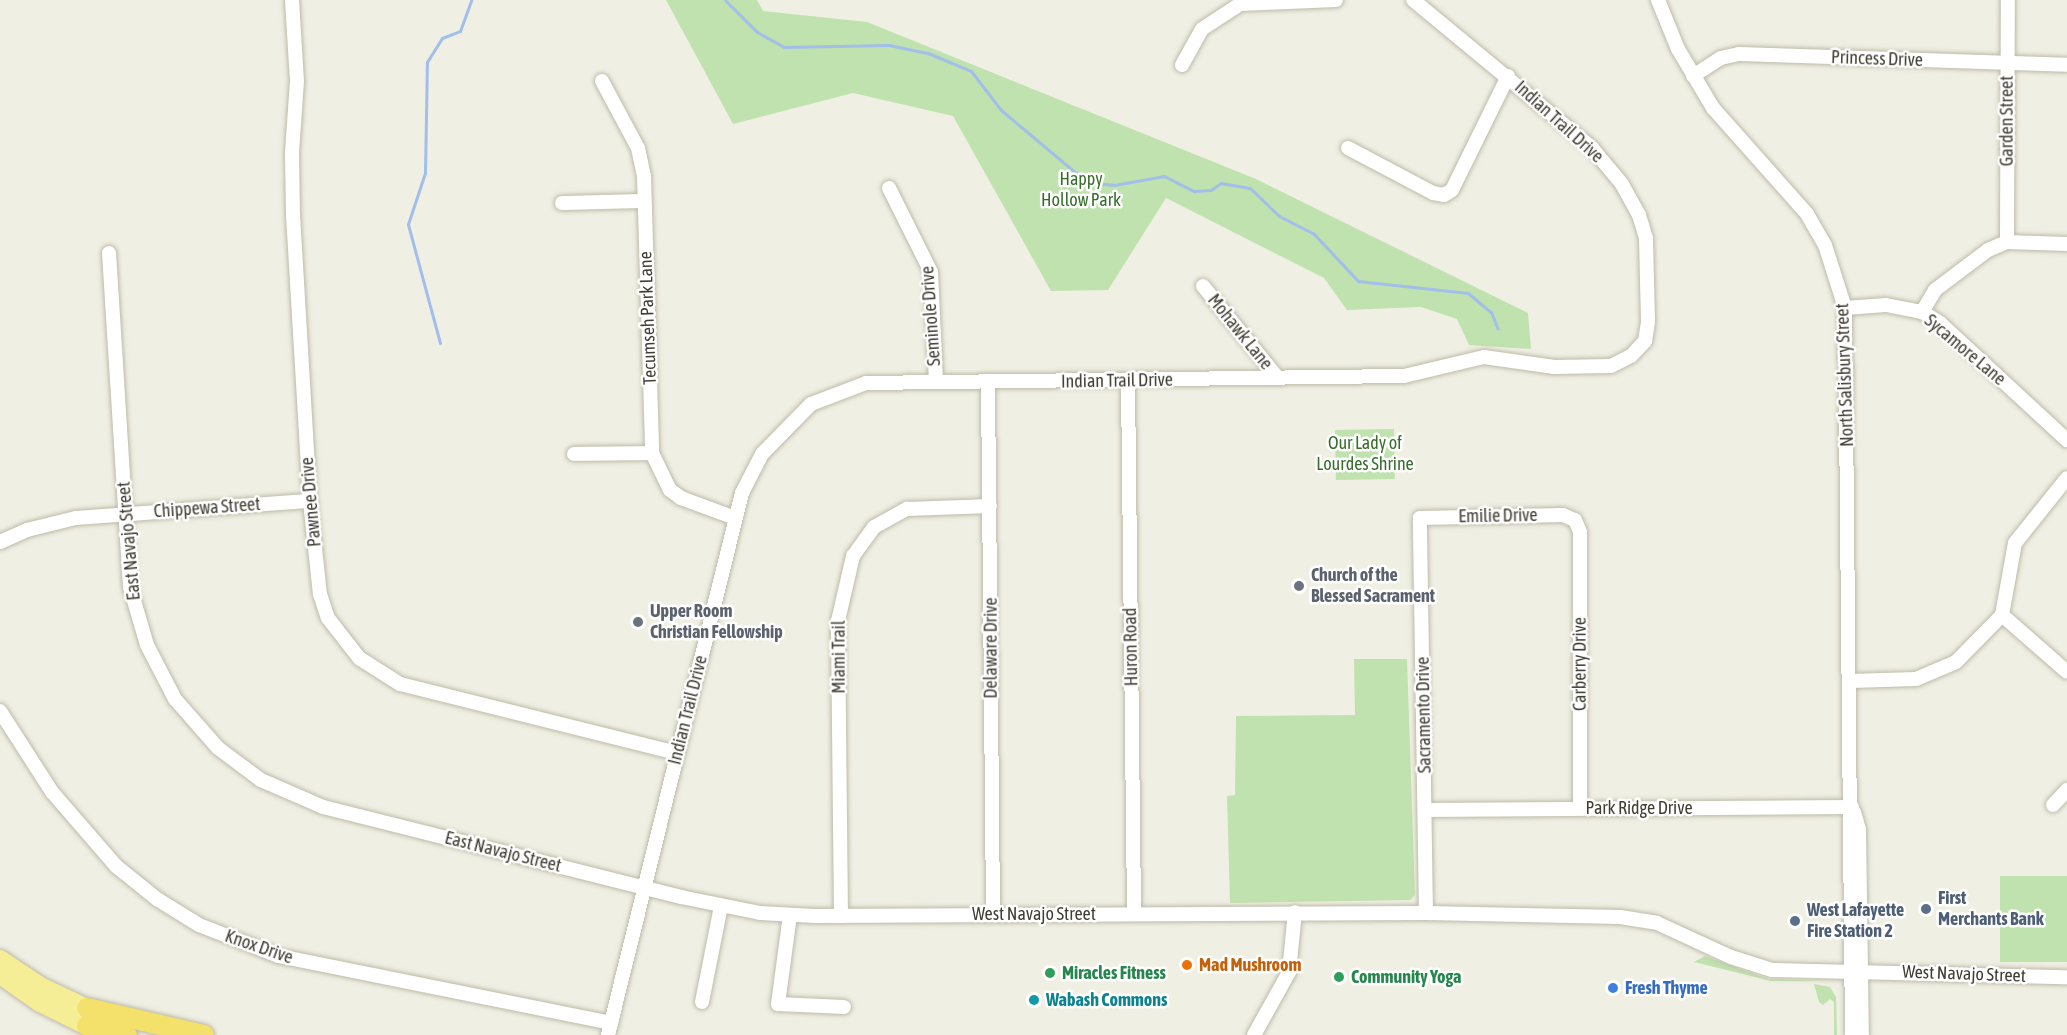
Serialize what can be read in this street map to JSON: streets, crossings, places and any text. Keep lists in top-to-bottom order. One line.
{"streets":{"street":["Princess Drive","Garden Street","Indian Trail Drive","Seminole Drive","Tecumseh Park Lane","Mohawk Lane","Sycamore Lane","North Salisbury Street","Pawnee Drive","Chippewa Street","Emilie Drive","East Navajo Street","Huron Road","Delaware Drive","Miami Trail","Carberry Drive","Sacramento Drive","Park Ridge Drive","West Navajo Street","Knox Drive"]},"crossings":[["Princess Drive","Garden Street"],["Princess Drive","North Salisbury Street"],["Indian Trail Drive","Seminole Drive"],["Indian Trail Drive","Tecumseh Park Lane"],["Indian Trail Drive","Mohawk Lane"],["Indian Trail Drive","Pawnee Drive"],["Indian Trail Drive","East Navajo Street"],["Indian Trail Drive","Huron Road"],["Indian Trail Drive","Delaware Drive"],["Indian Trail Drive","West Navajo Street"],["Indian Trail Drive","Knox Drive"],["Sycamore Lane","North Salisbury Street"],["North Salisbury Street","Park Ridge Drive"],["North Salisbury Street","West Navajo Street"],["Pawnee Drive","Chippewa Street"],["Chippewa Street","East Navajo Street"],["Emilie Drive","Carberry Drive"],["Emilie Drive","Sacramento Drive"],["East Navajo Street","West Navajo Street"],["Huron Road","West Navajo Street"],["Delaware Drive","Miami Trail"],["Delaware Drive","West Navajo Street"],["Miami Trail","West Navajo Street"],["Carberry Drive","Park Ridge Drive"],["Sacramento Drive","Park Ridge Drive"],["Sacramento Drive","West Navajo Street"]],"parks":["Happy Hollow Park","Our Lady of Lourdes Shrine"],"places":["Church of the Blessed Sacrament","Upper Room Christian Fellowship","First Merchants Bank","West Lafayette Fire Station 2","Mad Mushroom","Miracles Fitness","Community Yoga","Fresh Thyme","Wabash Commons"]}
